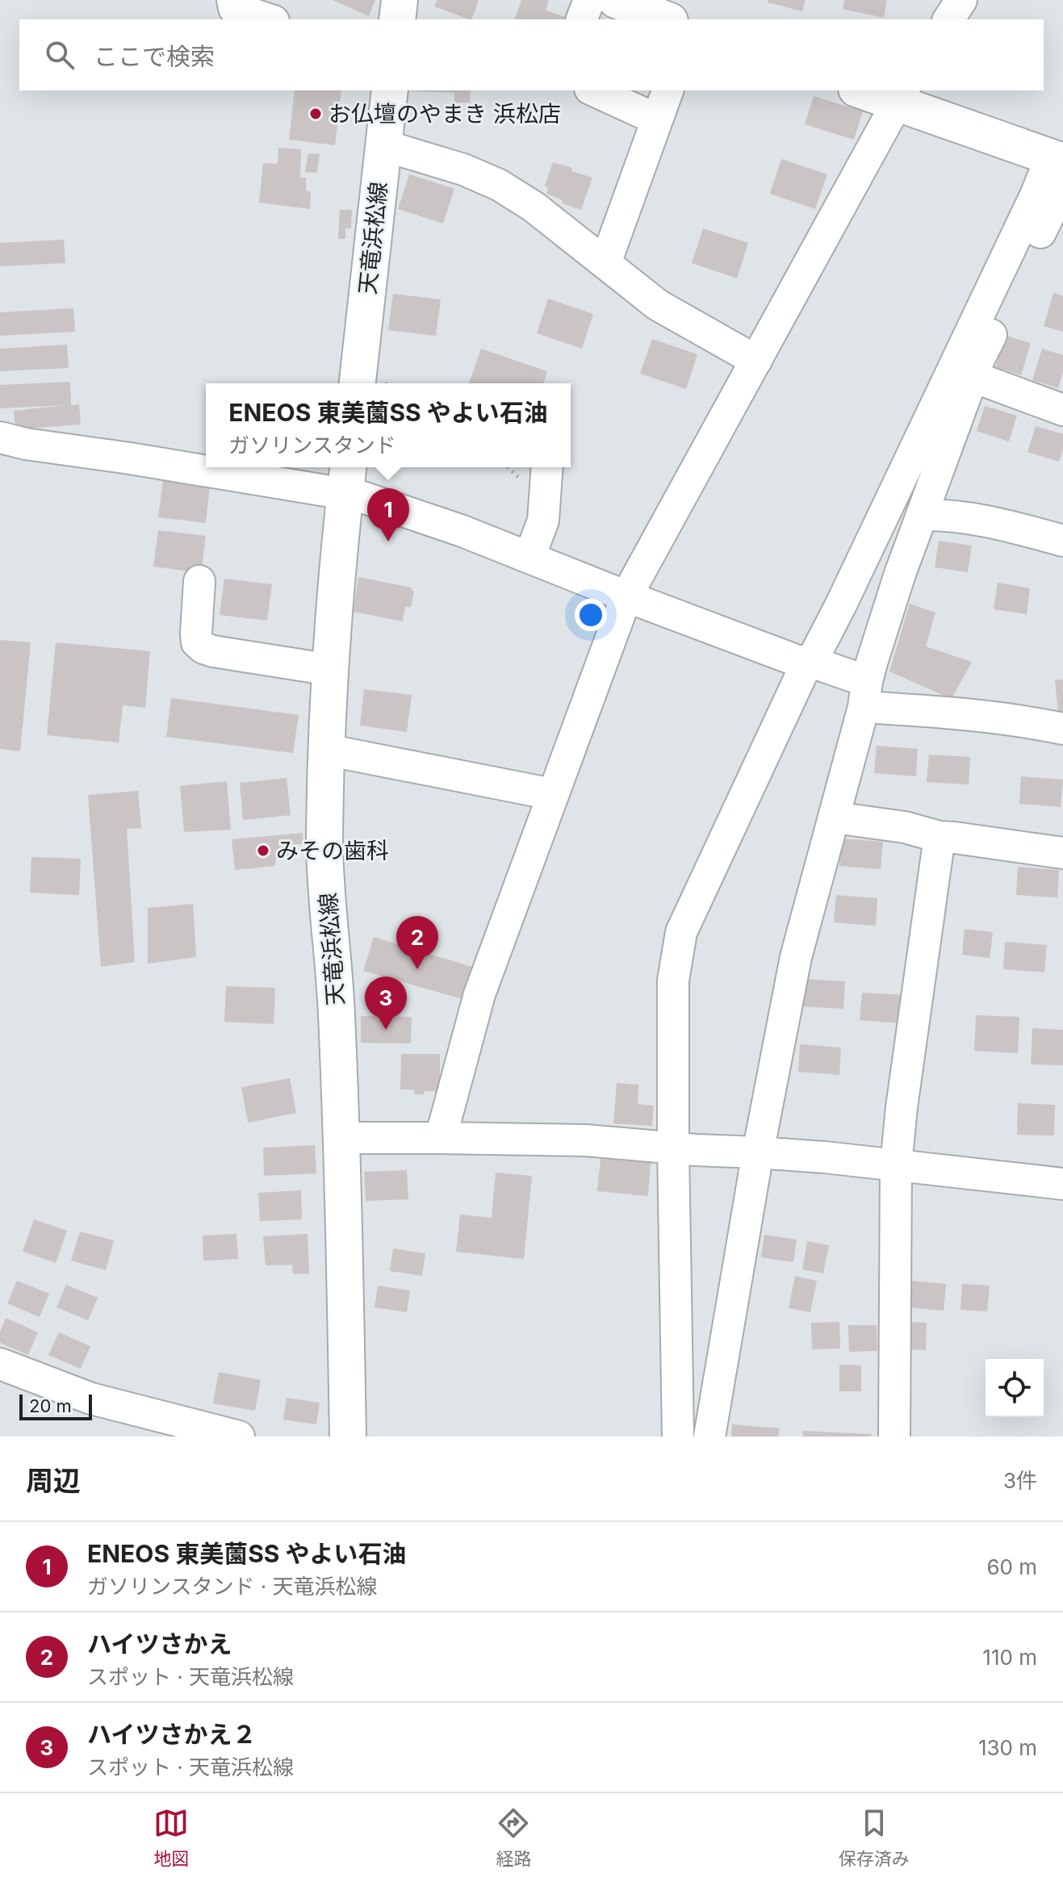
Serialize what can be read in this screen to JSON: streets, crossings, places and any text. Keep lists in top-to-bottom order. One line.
{"streets":{"main road":["天竜浜松線"]},"places":["お仏壇のやまき 浜松店","みその歯科"],"scale_bar":"20 m","page":{"search":"ここで検索","popup":["ENEOS 東美薗SS やよい石油","ガソリンスタンド"],"pins":["1","2","3"],"scale":"20 m","heading":["周辺","3件"],"list":[{"mark":"1","name":"ENEOS 東美薗SS やよい石油","note":"ガソリンスタンド · 天竜浜松線","value":"60 m"},{"mark":"2","name":"ハイツさかえ","note":"スポット · 天竜浜松線","value":"110 m"},{"mark":"3","name":"ハイツさかえ２","note":"スポット · 天竜浜松線","value":"130 m"}],"nav":["地図","経路","保存済み"]}}
